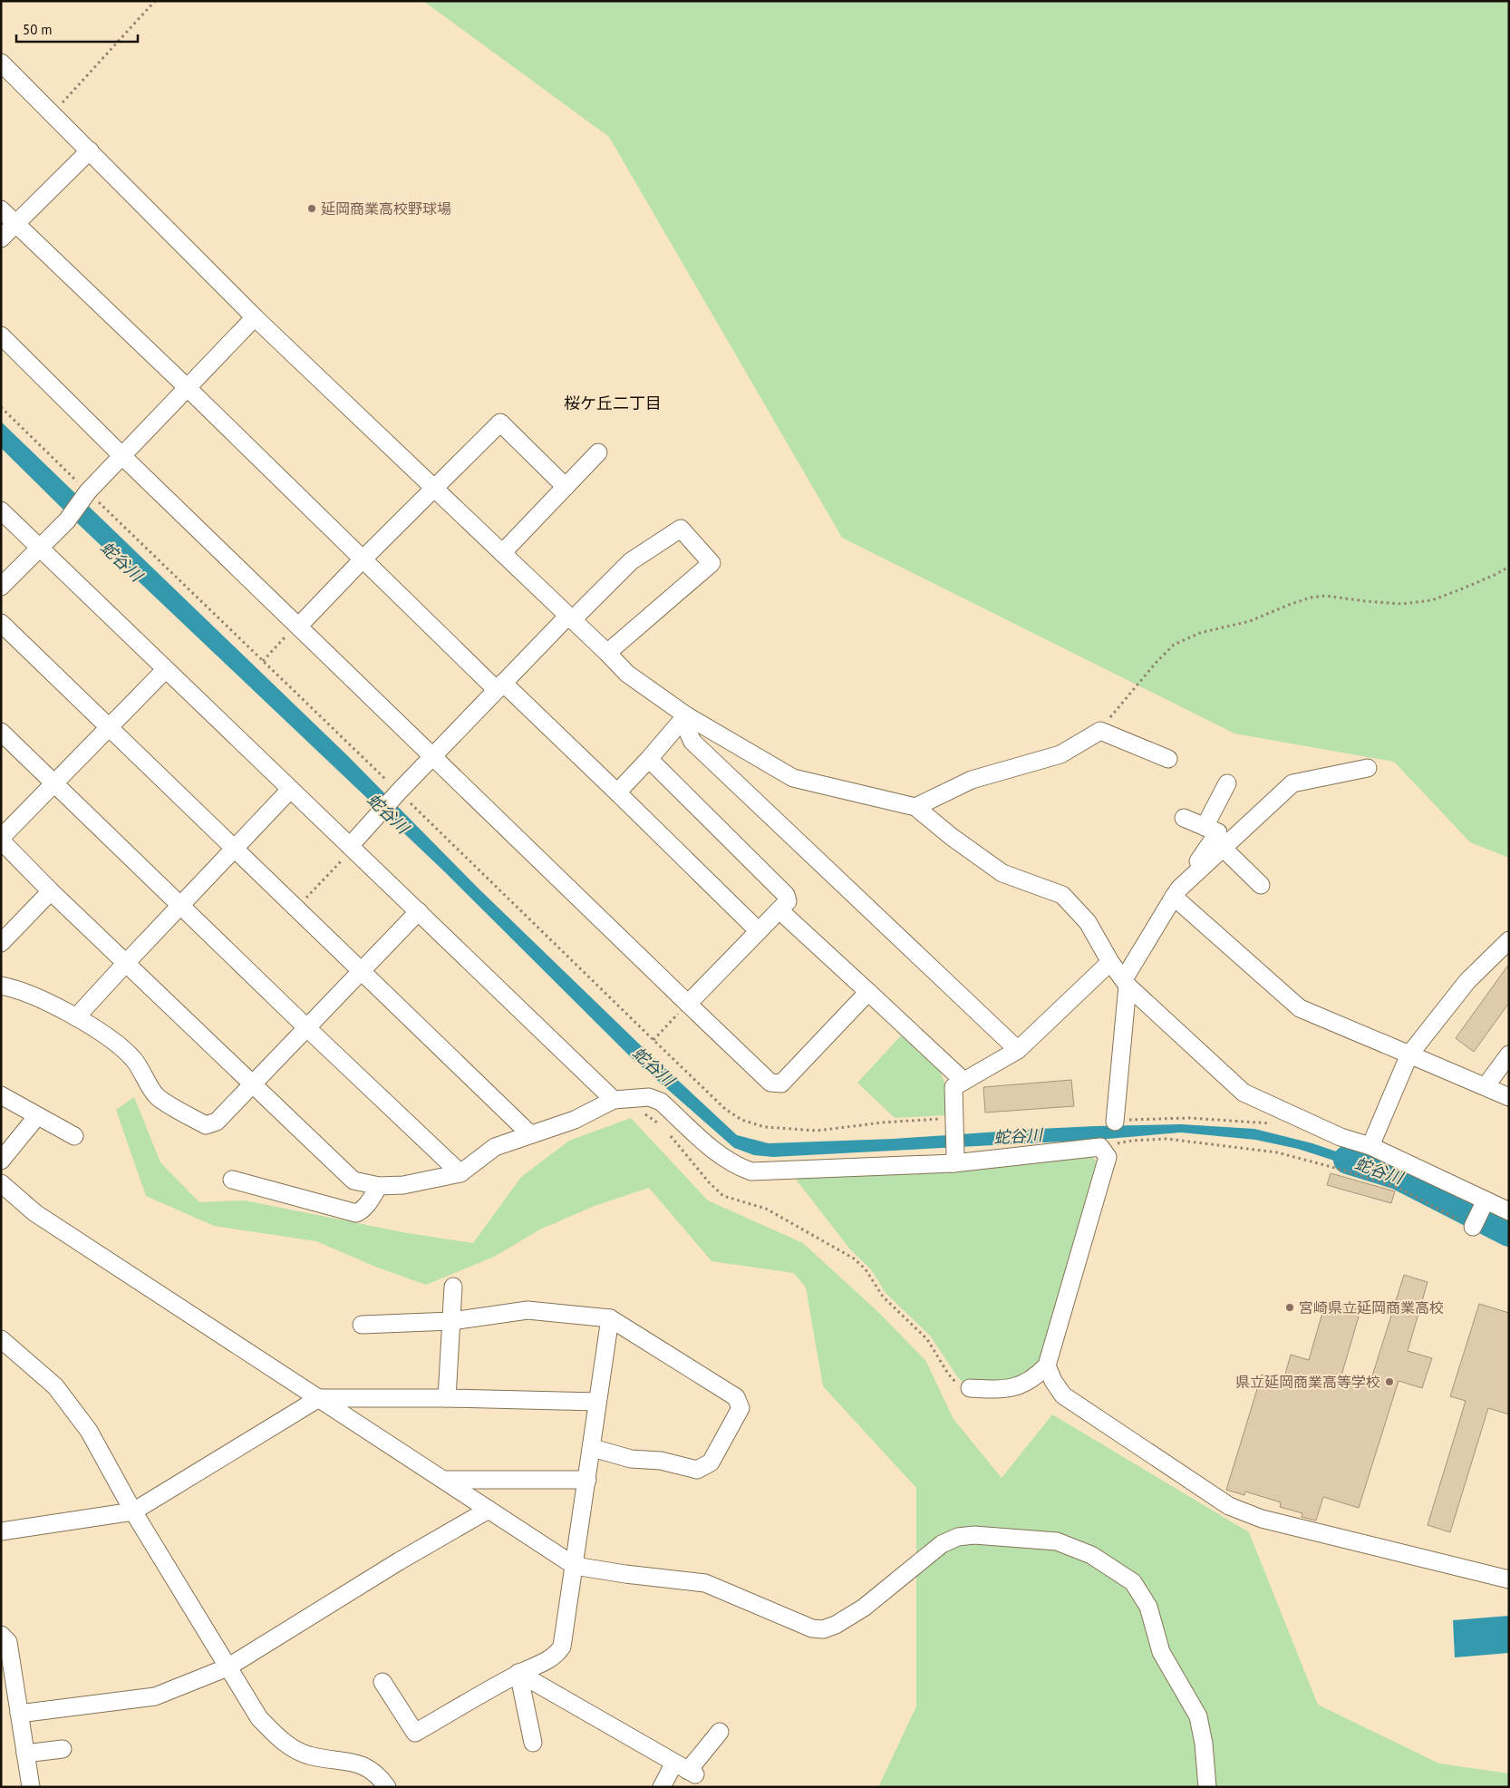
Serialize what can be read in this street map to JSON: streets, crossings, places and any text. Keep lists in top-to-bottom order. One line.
{"districts":["桜ケ丘二丁目"],"water":["蛇谷川"],"places":["延岡商業高校野球場","宮崎県立延岡商業高校","県立延岡商業高等学校"],"scale_bar":"50 m"}
